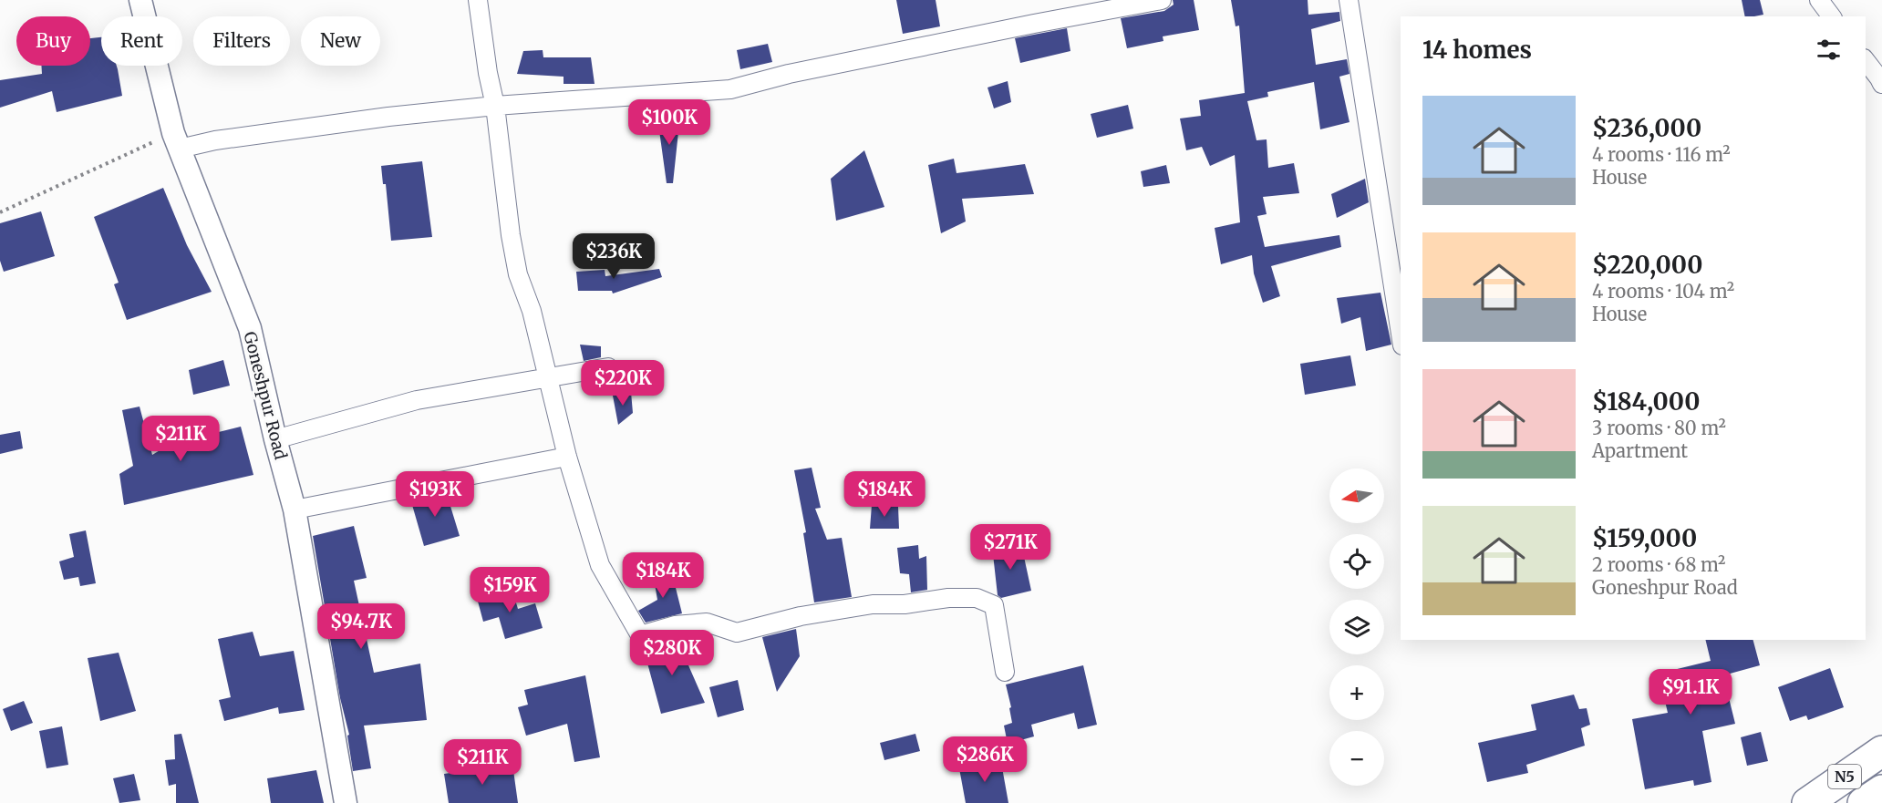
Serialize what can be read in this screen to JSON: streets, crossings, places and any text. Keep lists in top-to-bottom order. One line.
{"streets":{"highway":["N5"],"street":["Goneshpur Road"]},"north":"left","page":{"chip":["Buy","Rent","Filters","New"],"heading":"14 homes","list":[{"name":"$236,000","note":"4 rooms · 116 m² · House"},{"name":"$220,000","note":"4 rooms · 104 m² · House"},{"name":"$184,000","note":"3 rooms · 80 m² · Apartment"},{"name":"$159,000","note":"2 rooms · 68 m² · Goneshpur Road"}],"price":["$100K","$236K","$220K","$211K","$193K","$184K","$271K","$184K","$159K","$94.7K","$280K","$91.1K","$286K","$211K"],"map_buttons":["+","−"]}}
